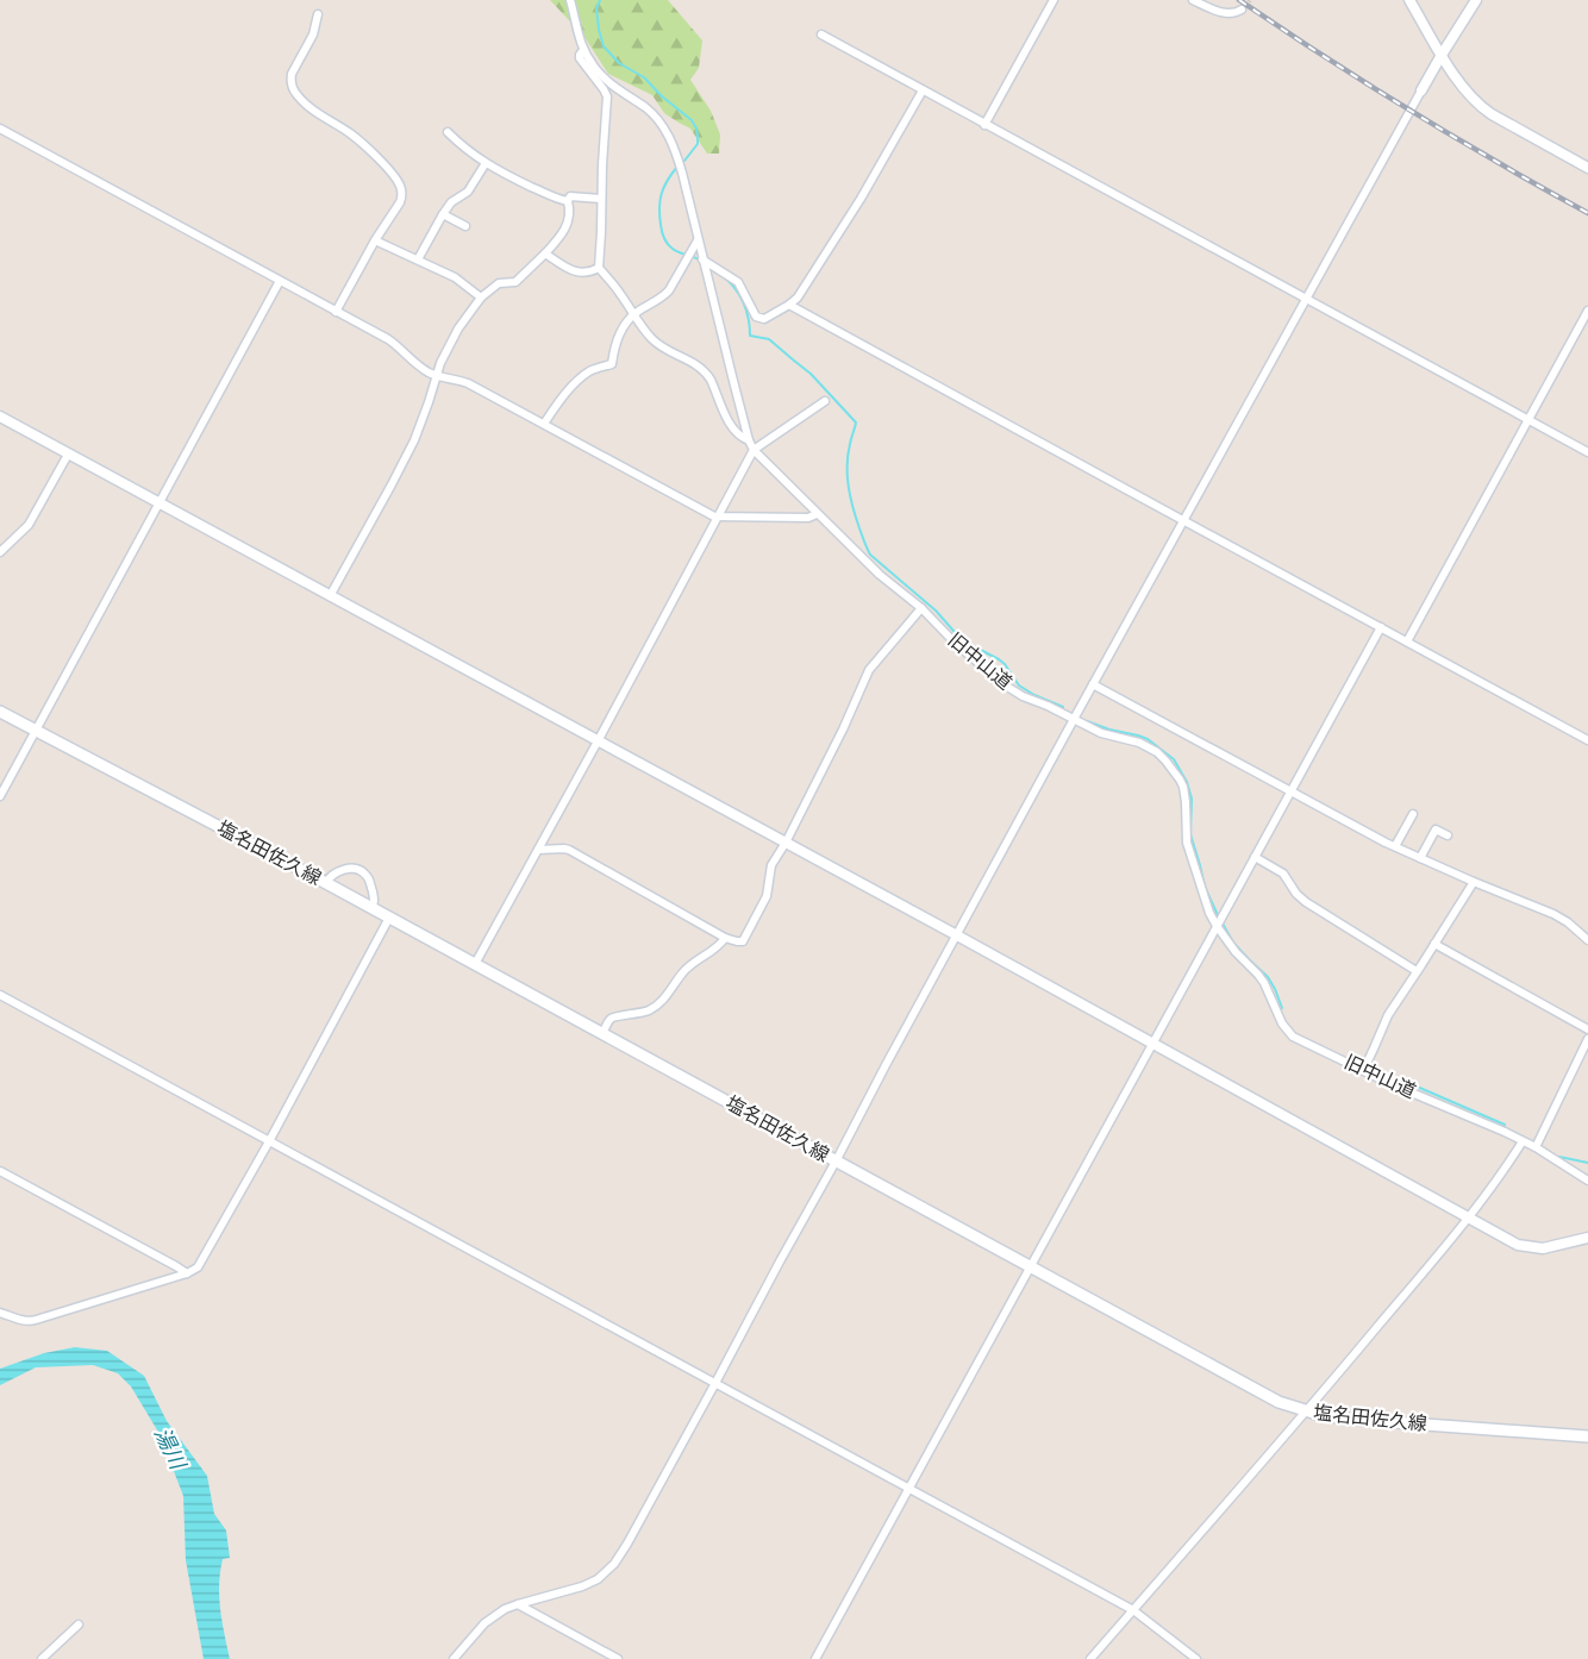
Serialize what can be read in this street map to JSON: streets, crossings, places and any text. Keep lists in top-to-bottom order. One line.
{"streets":{"main road":["塩名田佐久線"],"street":["旧中山道"]},"water":["湯川"]}
